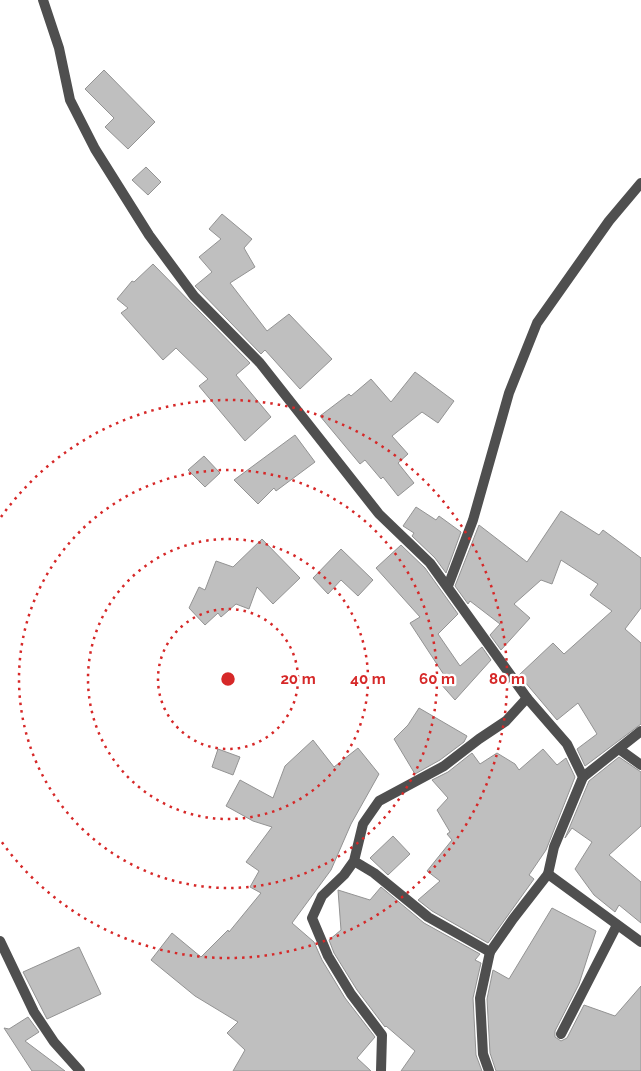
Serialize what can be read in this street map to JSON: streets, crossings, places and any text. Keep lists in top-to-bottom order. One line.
{"rings":["20 m","40 m","60 m","80 m"]}
